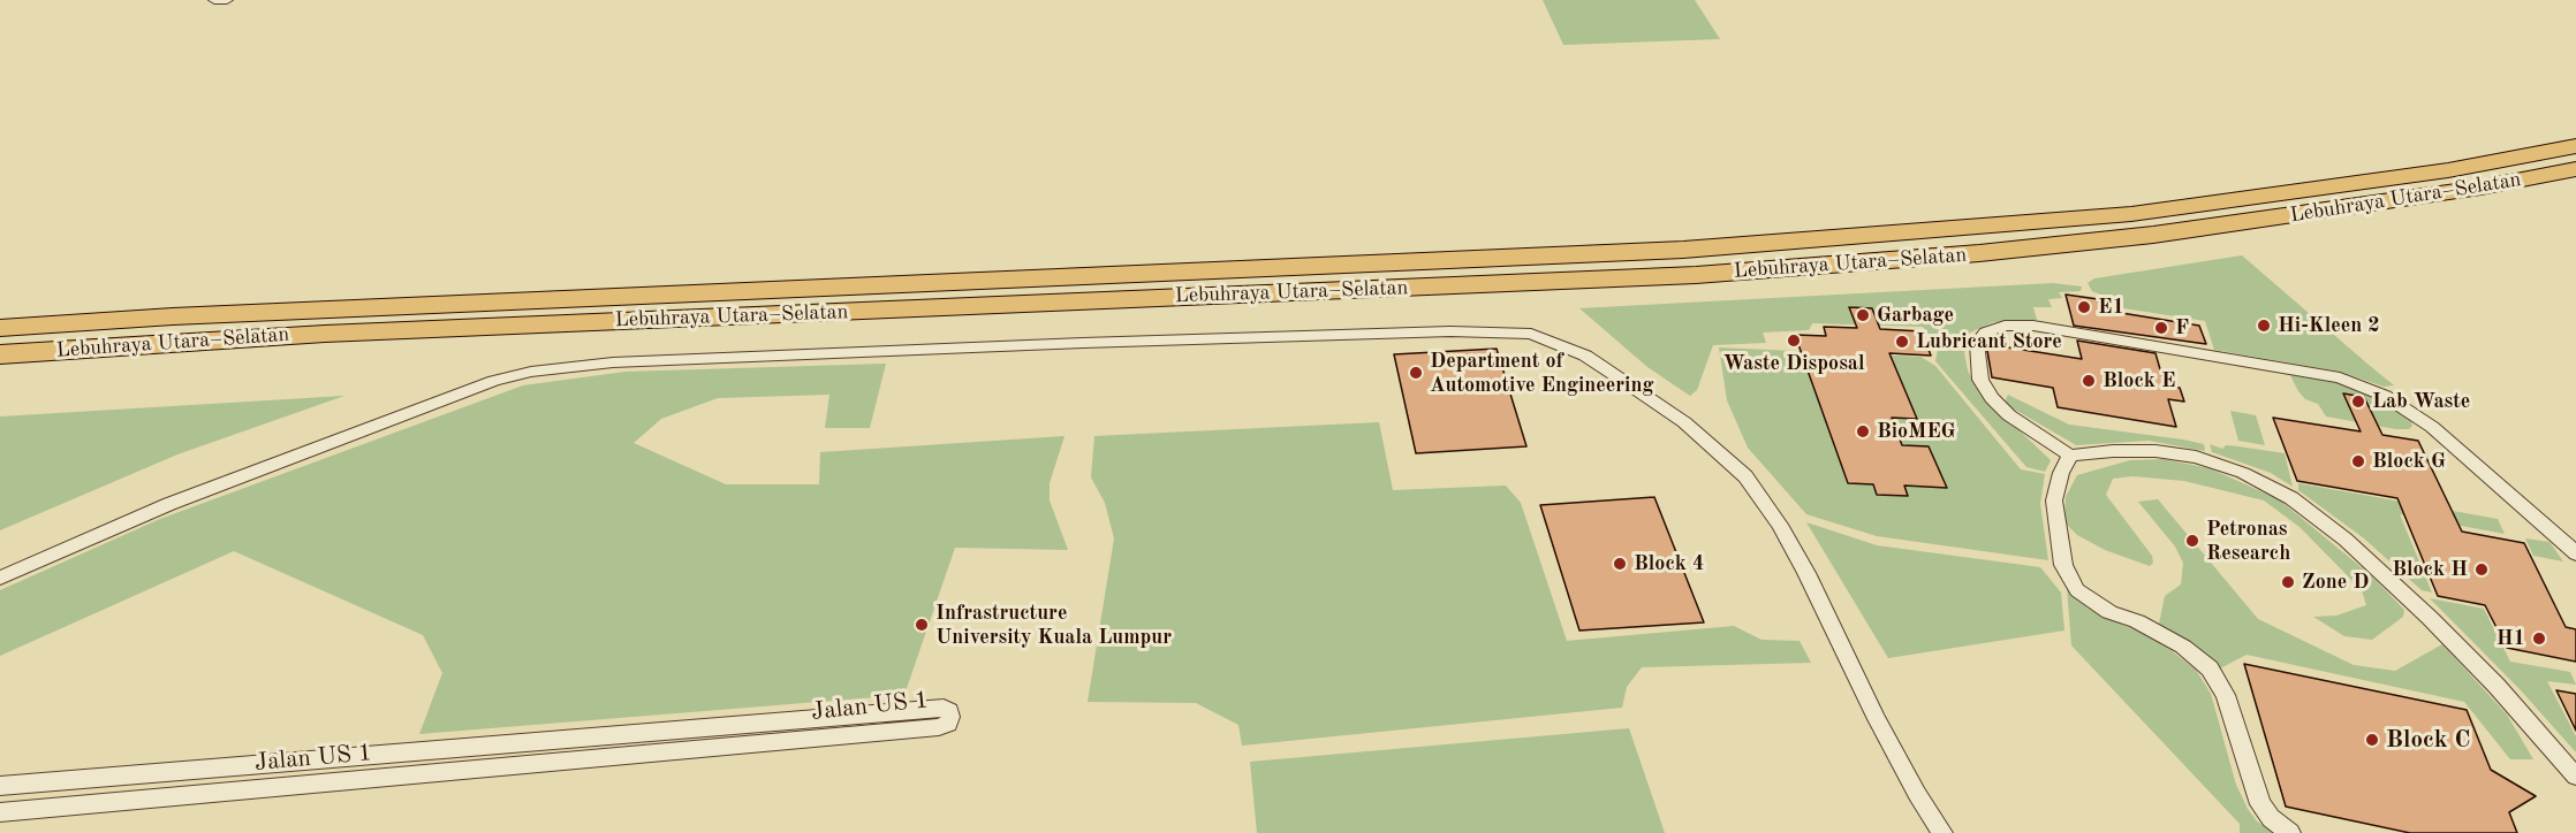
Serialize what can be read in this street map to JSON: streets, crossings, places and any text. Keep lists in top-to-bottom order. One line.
{"streets":{"highway":["Lebuhraya Utara–Selatan"],"street":["Jalan US 1"]},"places":["E1","Garbage","Hi-Kleen 2","F","Waste Disposal","Lubricant Store","Department of Automotive Engineering","Block E","Lab Waste","BioMEG","Block G","Petronas Research","Block 4","Block H","Zone D","Infrastructure University Kuala Lumpur","H1","Block C"]}
